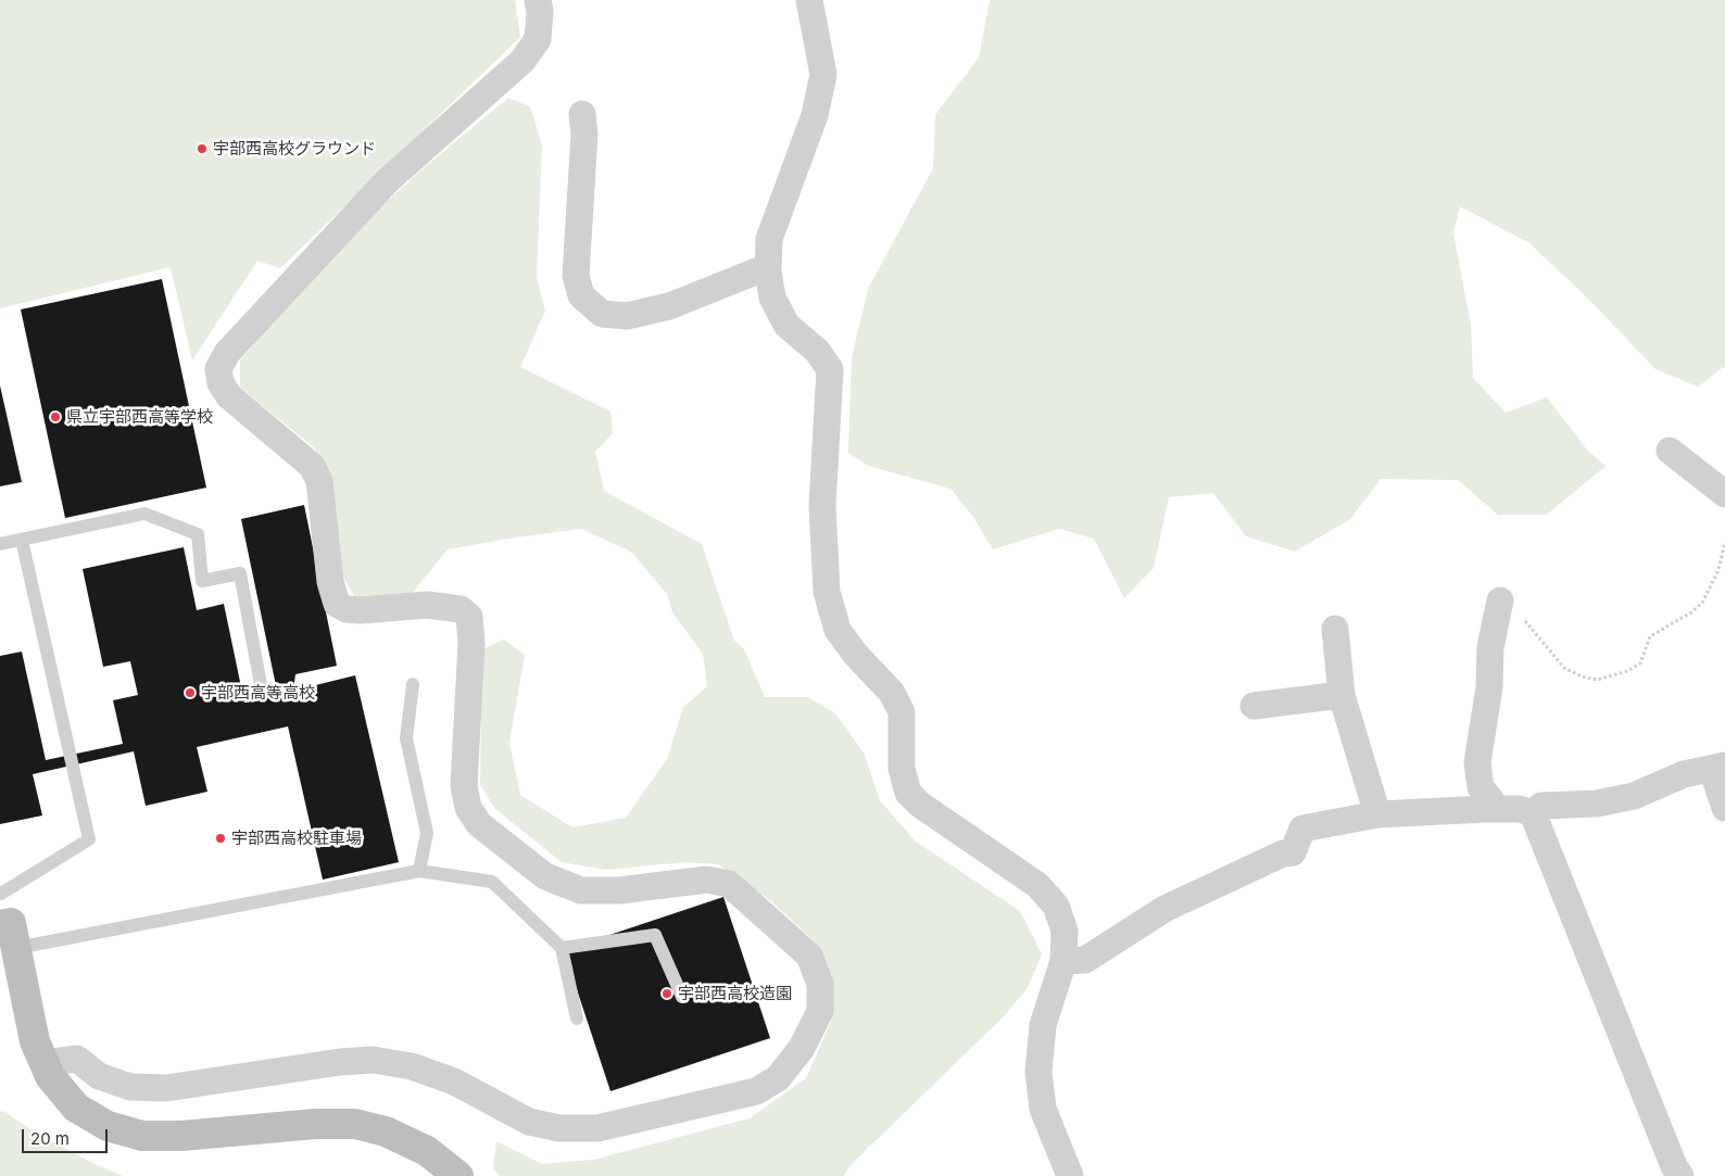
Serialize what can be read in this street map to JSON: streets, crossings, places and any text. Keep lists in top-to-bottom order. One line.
{"places":["宇部西高校グラウンド","県立宇部西高等学校","宇部西高等高校","宇部西高校駐車場","宇部西高校造園"],"scale_bar":"20 m"}
